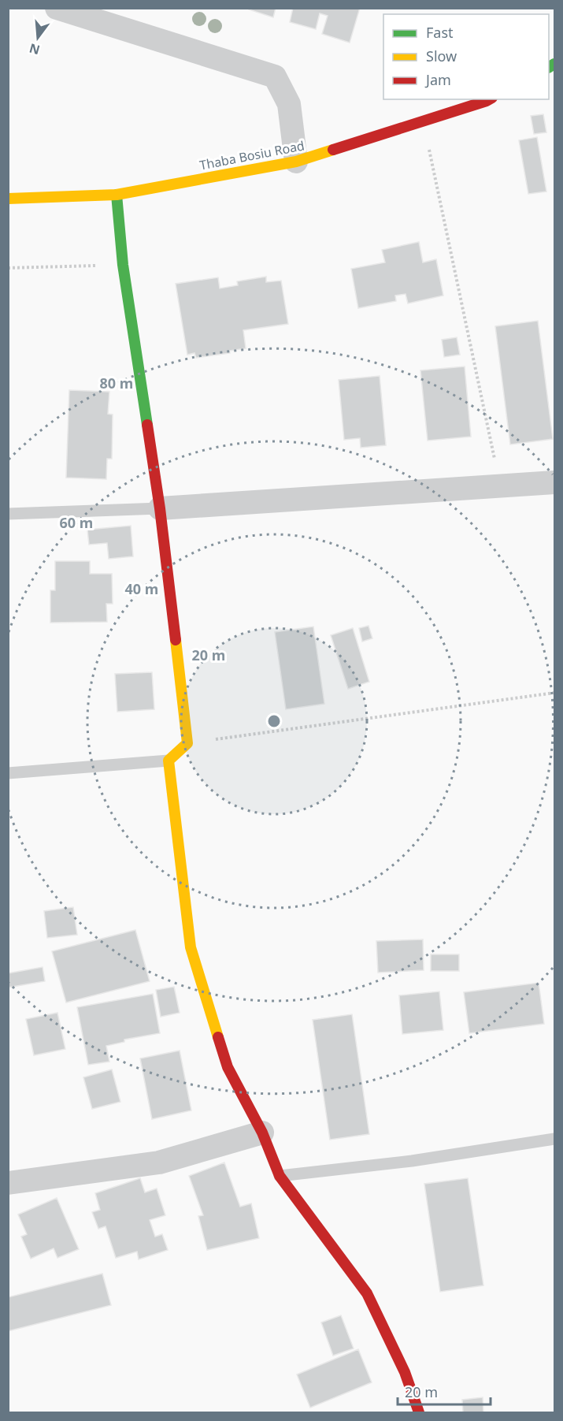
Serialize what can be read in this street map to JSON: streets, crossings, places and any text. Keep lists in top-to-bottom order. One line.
{"streets":{"street":["Thaba Bosiu Road"]},"legend":["Fast","Slow","Jam"],"scale_bar":"20 m","north":"bottom","rings":["80 m","60 m","40 m","20 m"]}
